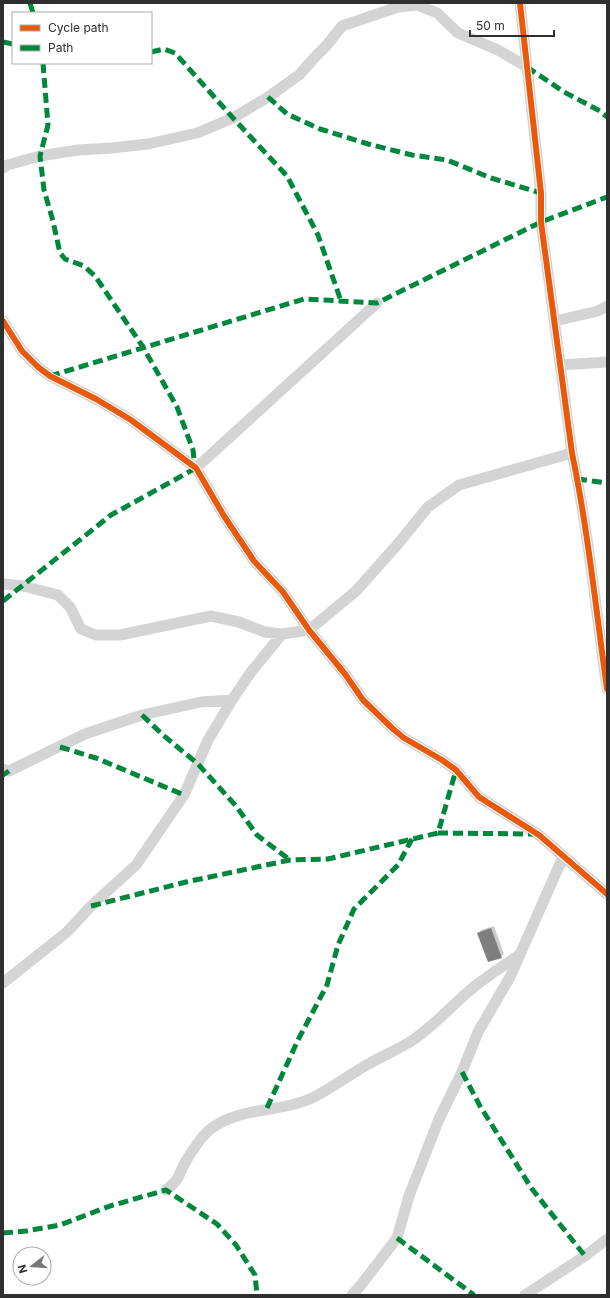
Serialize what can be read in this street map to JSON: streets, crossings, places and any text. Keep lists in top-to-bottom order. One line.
{"legend":["Cycle path","Path"],"scale_bar":"50 m","north":"left"}
